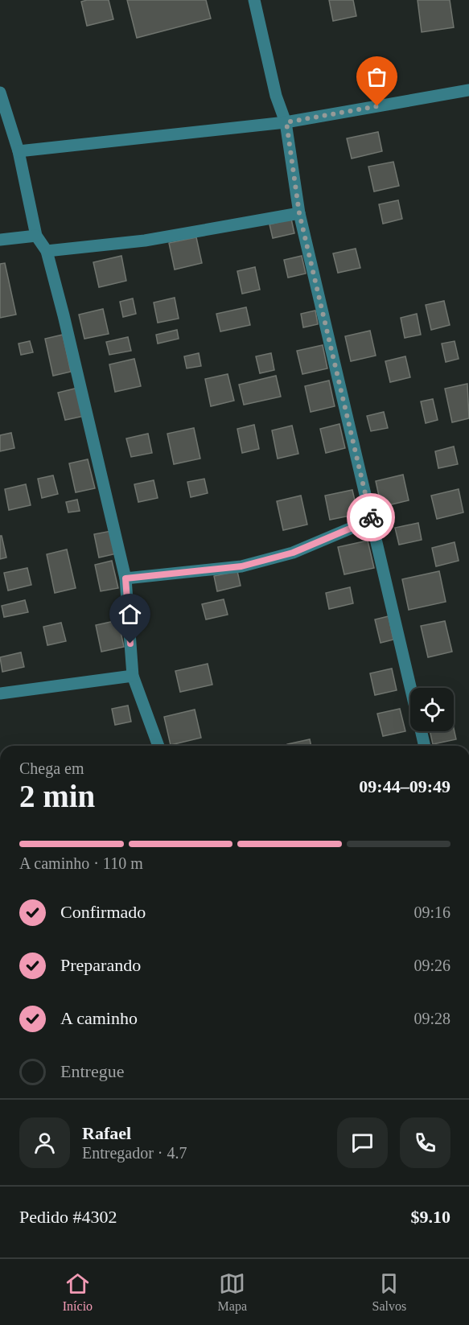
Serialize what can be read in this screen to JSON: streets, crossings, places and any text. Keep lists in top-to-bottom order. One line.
{"page":{"heading":["2 min","Chega em","09:44–09:49"],"panel":["Rafael","Entregador · 4.7","Pedido #4302","$9.10"],"bar":"A caminho · 110 m","list":[["Confirmado","09:16"],["Preparando","09:26"],["A caminho","09:28"],"Entregue"],"tabs":["Início","Mapa","Salvos"]}}
